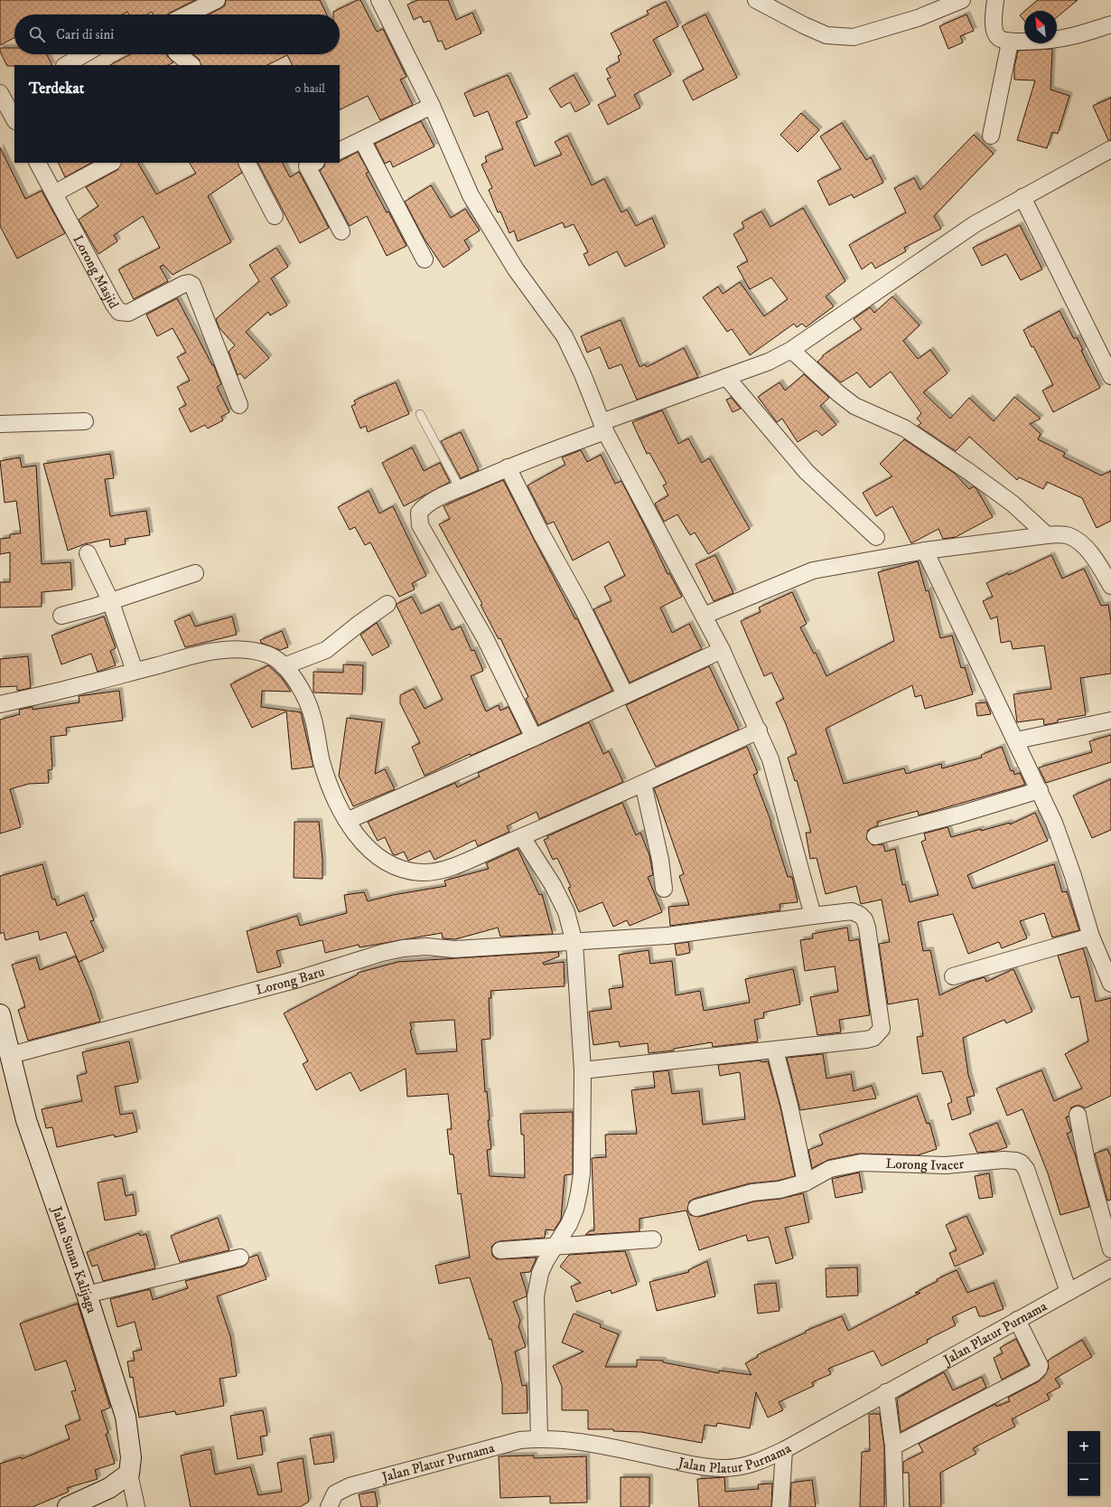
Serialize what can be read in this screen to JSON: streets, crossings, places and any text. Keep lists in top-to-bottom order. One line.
{"streets":{"street":["Lorong Masjid","Lorong Baru","Lorong Ivacer","Jalan Sunan Kalijaga","Jalan Platur Purnama"]},"crossings":[["Lorong Baru","Jalan Sunan Kalijaga"],["Lorong Ivacer","Jalan Platur Purnama"]],"north":"top left","page":{"search":"Cari di sini","heading":["Terdekat","0 hasil"],"map_buttons":["+","−"]}}
